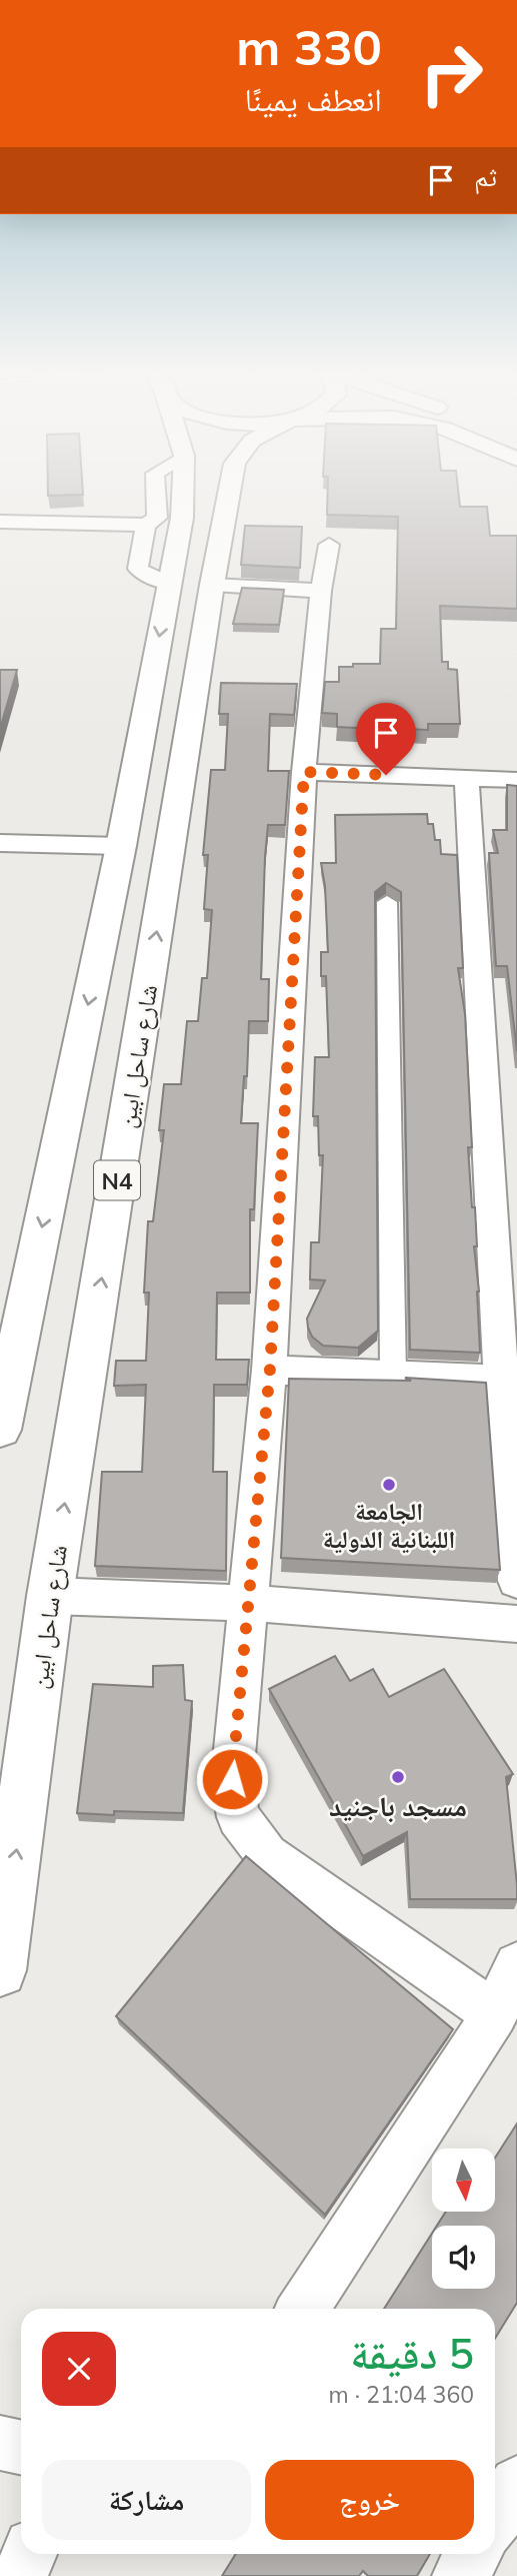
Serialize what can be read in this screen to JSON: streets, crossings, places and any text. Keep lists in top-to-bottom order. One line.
{"streets":{"highway":["شارع ساحل ابين","N4"]},"places":["الجامعة اللبنانية الدولية","مسجد باجنيد"],"north":"bottom","page":{"turn":["330 m","انعطف يمينًا"],"then":"ثم","heading":["5 دقيقة","360 m · 21:04"],"buttons":["خروج","مشاركة"]}}
